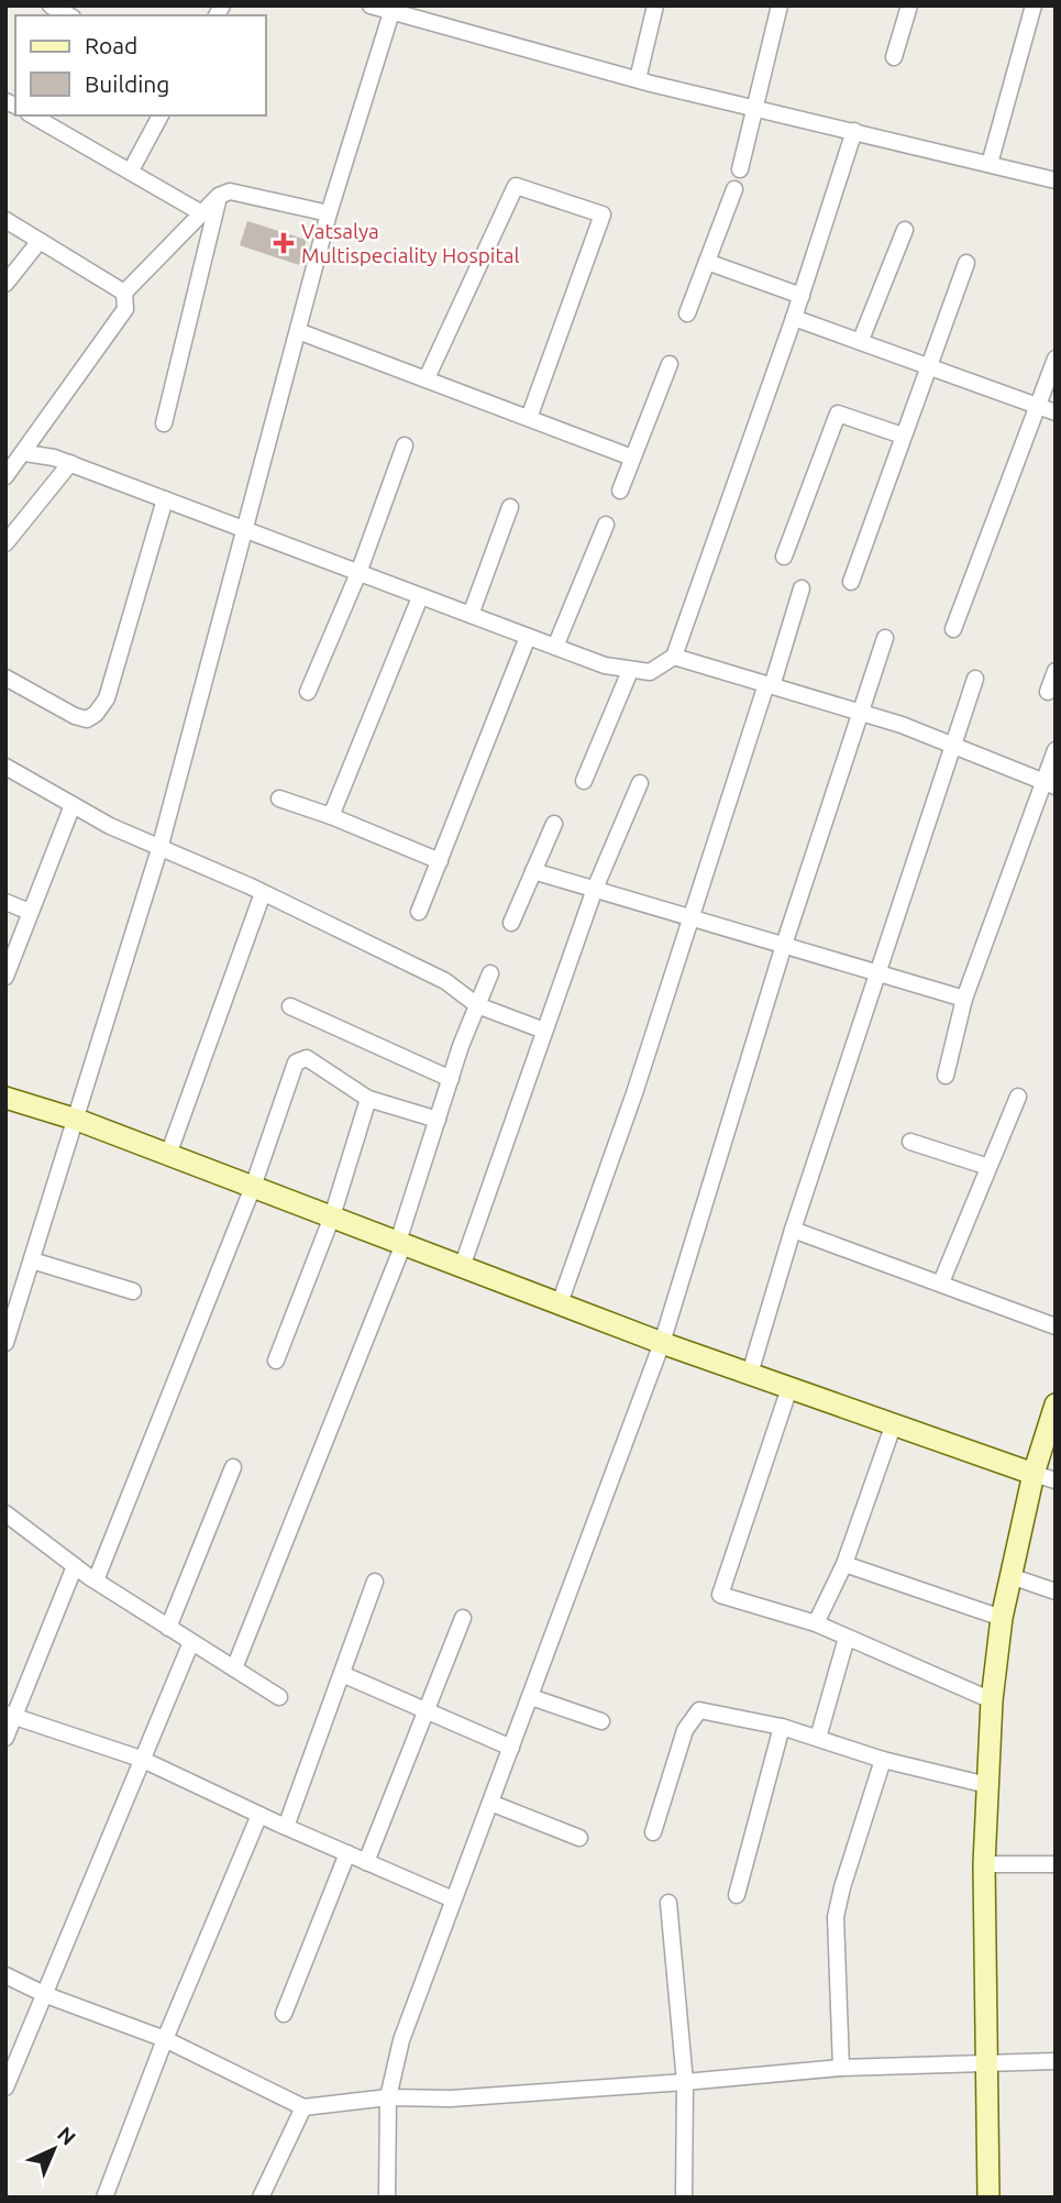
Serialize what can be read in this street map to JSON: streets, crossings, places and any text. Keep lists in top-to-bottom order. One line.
{"places":{"health":["Vatsalya Multispeciality Hospital"]},"legend":["Road","Building"],"north":"top right"}
